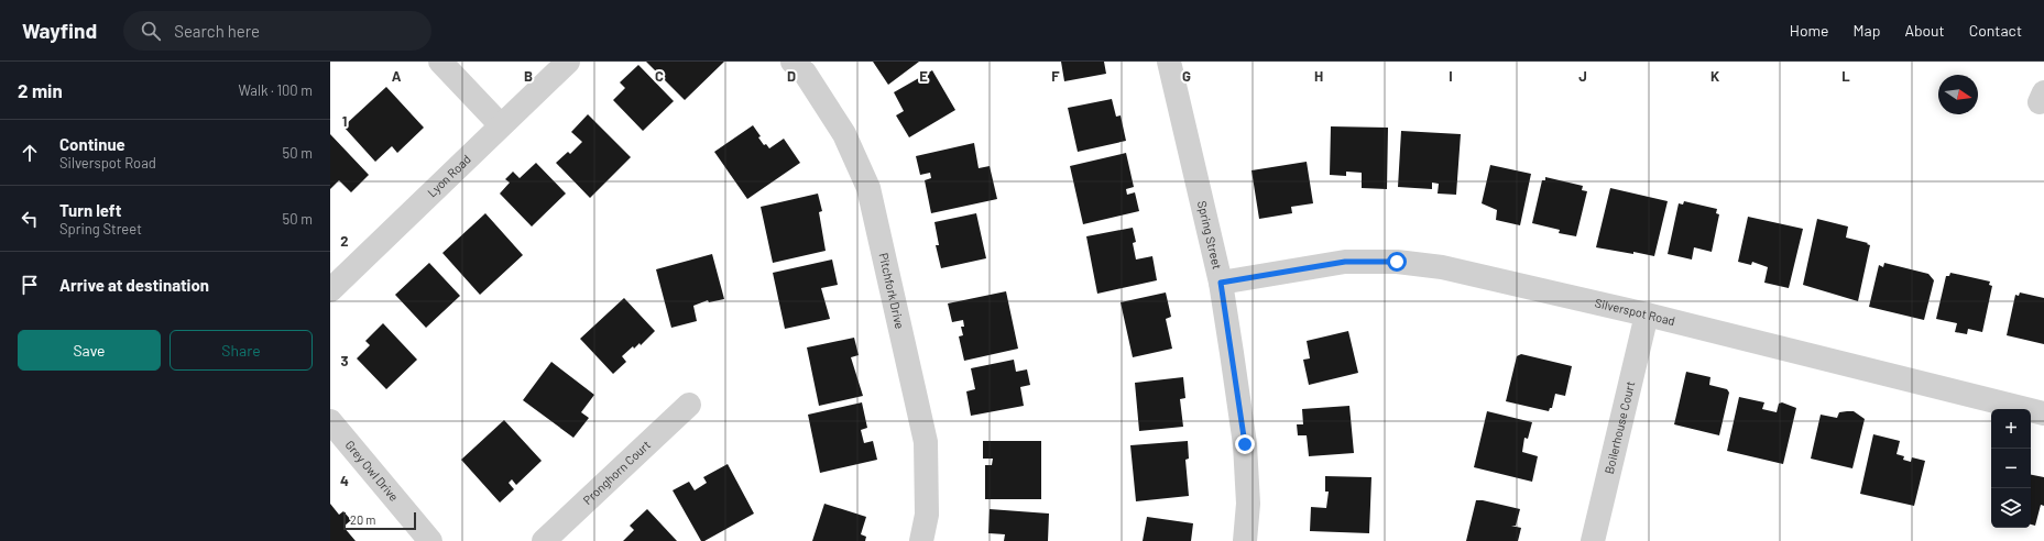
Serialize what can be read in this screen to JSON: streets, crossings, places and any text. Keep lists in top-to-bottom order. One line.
{"streets":{"street":["Lyon Road","Spring Street","Pitchfork Drive","Silverspot Road","Boilerhouse Court","Grey Owl Drive","Pronghorn Court"]},"crossings":[["Spring Street","Silverspot Road"],["Silverspot Road","Boilerhouse Court"]],"scale_bar":"20 m","north":"right","page":{"header":"Wayfind","search":"Search here","nav":["Home","Map","About","Contact"],"heading":["2 min","Walk · 100 m"],"list":[["Continue","Silverspot Road","50 m"],["Turn left","Spring Street","50 m"],"Arrive at destination"],"buttons":["Save","Share"],"map_buttons":["+","−"],"scale":"20 m"},"grid":{"columns":["A","B","C","D","E","F","G","H","I","J","K","L"],"rows":["1","2","3","4"]}}
